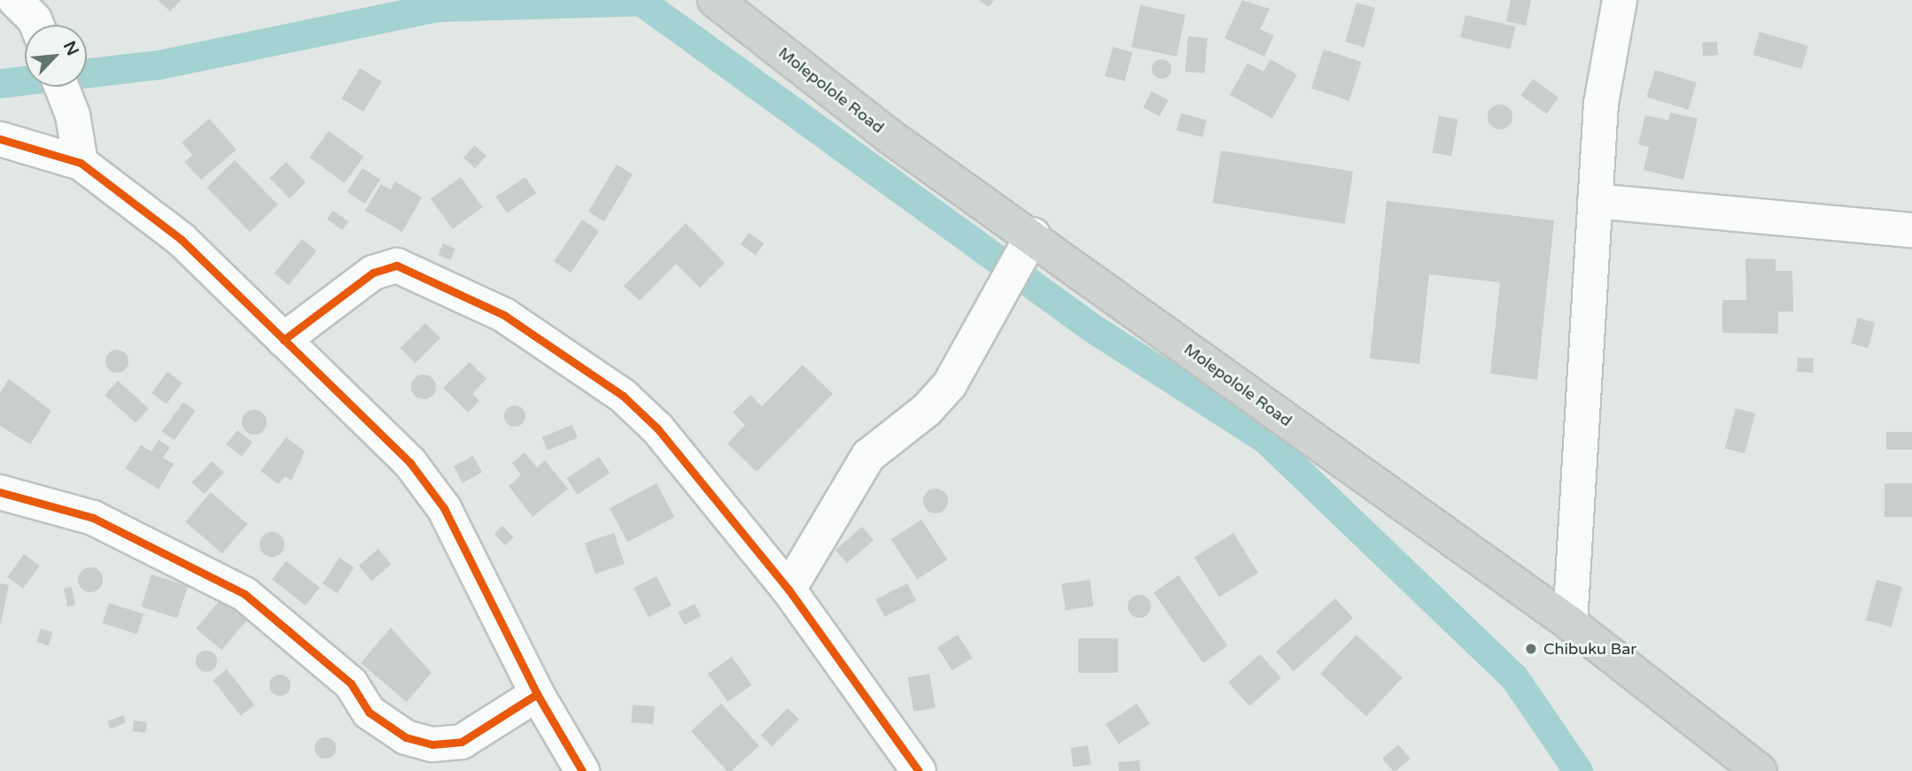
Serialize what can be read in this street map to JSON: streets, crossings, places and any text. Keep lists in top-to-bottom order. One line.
{"streets":{"main road":["Molepolole Road"]},"places":["Chibuku Bar"],"north":"top right"}
